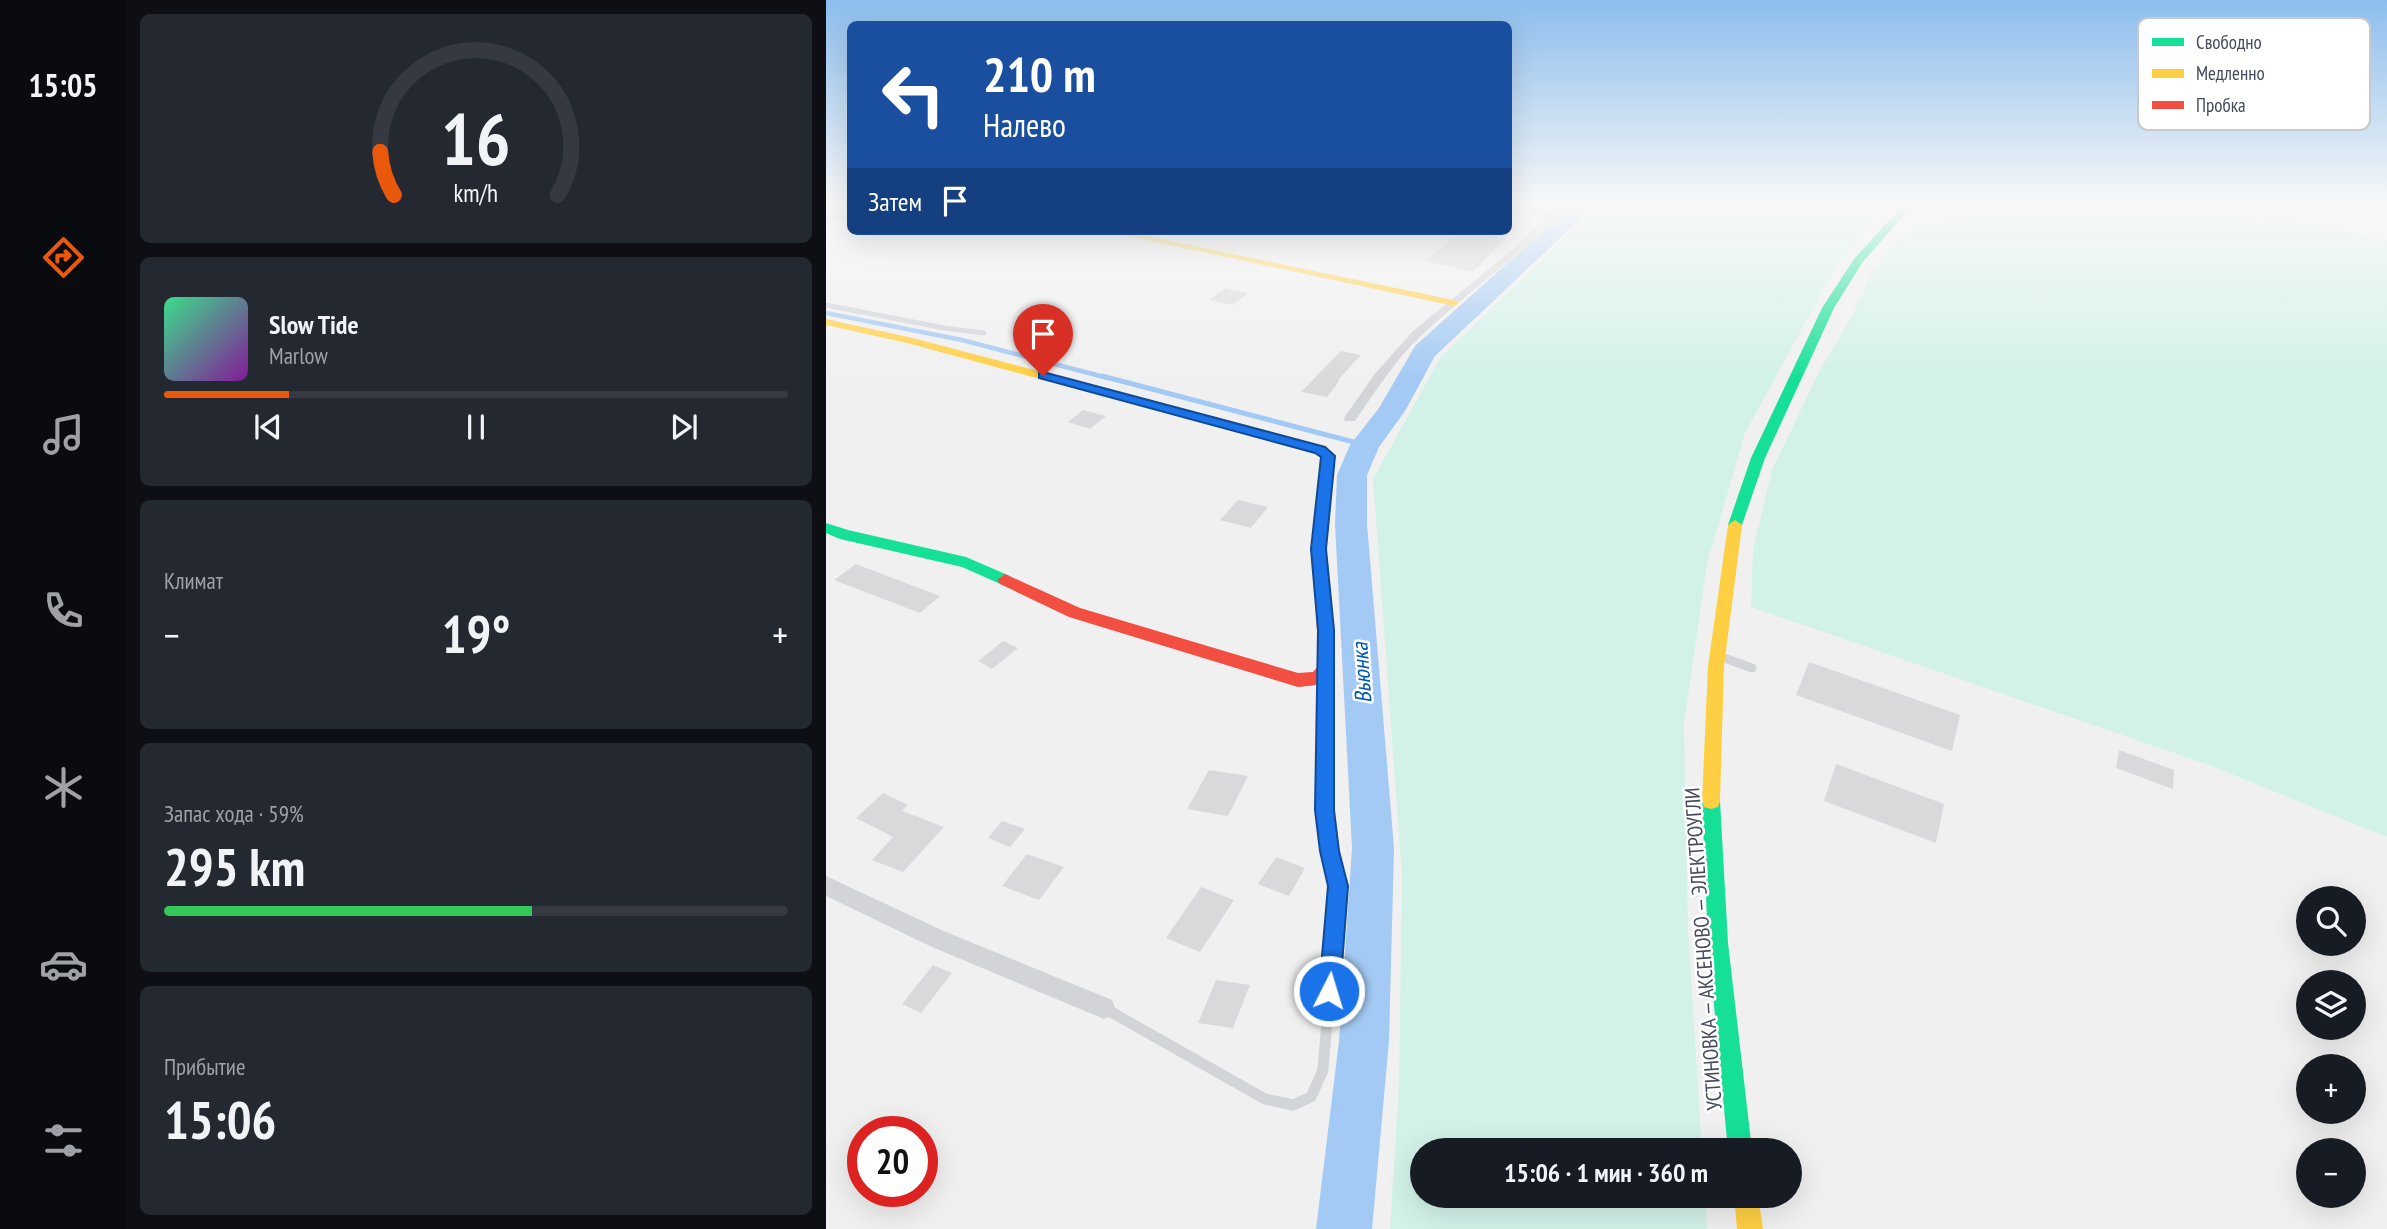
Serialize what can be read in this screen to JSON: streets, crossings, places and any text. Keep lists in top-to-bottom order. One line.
{"streets":{"street":["УСТИНОВКА — АКСЕНОВО — ЭЛЕКТРОУГЛИ"]},"water":["Вьюнка"],"legend":["Свободно","Медленно","Пробка"],"page":{"tabs":"15:05","turn":["210 m","Налево"],"then":"Затем","song":["Slow Tide","Marlow"],"tile":["Климат",["Запас хода · 59%","295 km"],["Прибытие","15:06"]],"heat":["−","19°","+"],"map_buttons":["+","−"],"limit":"20","trip":"15:06 · 1 мин · 360 m","gauge":["16","km/h"]}}
